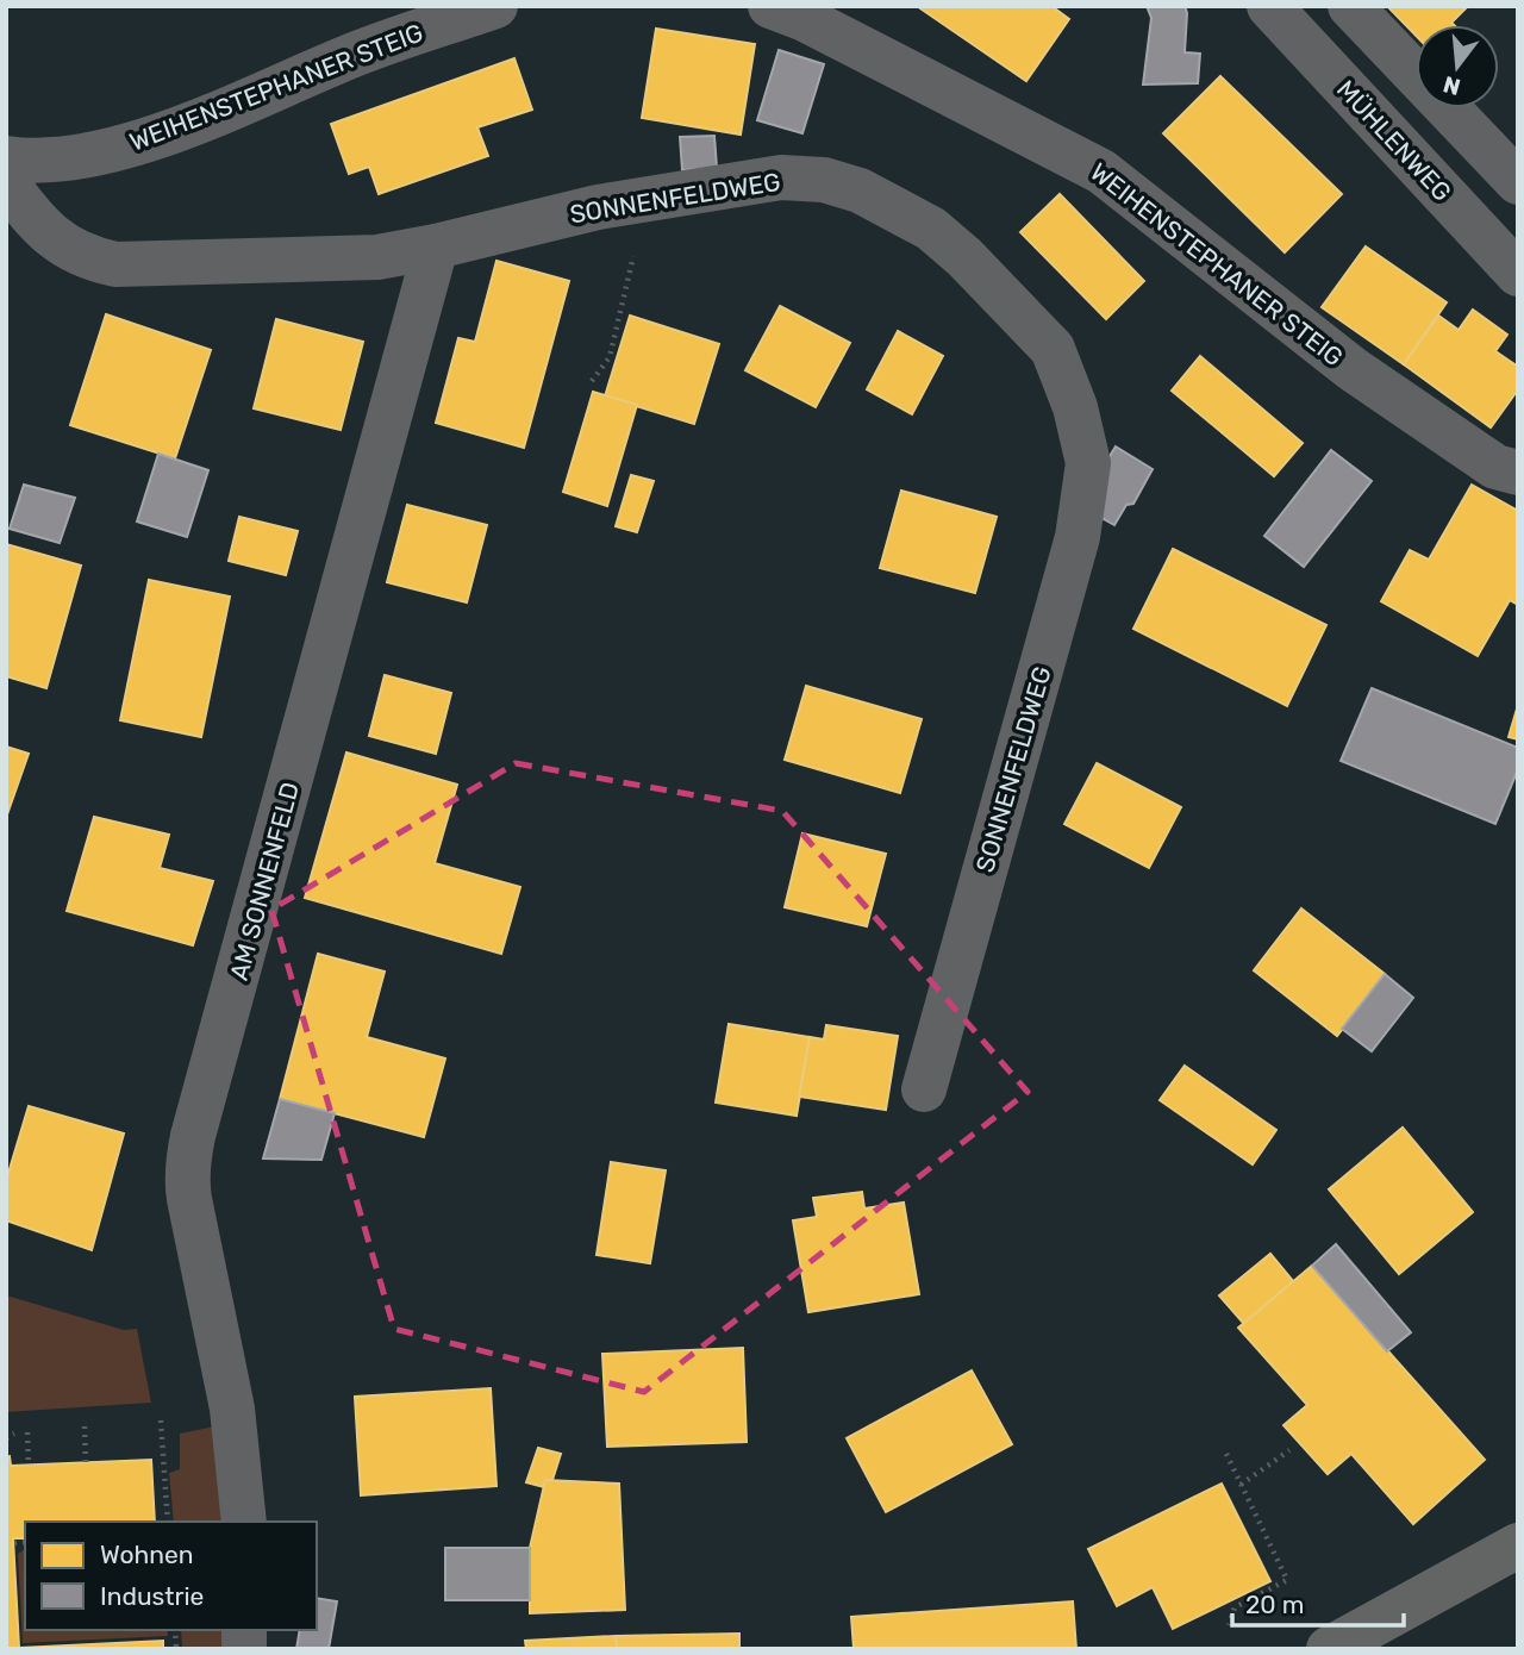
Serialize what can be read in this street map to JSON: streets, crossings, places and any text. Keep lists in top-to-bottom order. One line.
{"streets":{"street":["WEIHENSTEPHANER STEIG","MÜHLENWEG","SONNENFELDWEG","AM SONNENFELD"]},"crossings":[["SONNENFELDWEG","AM SONNENFELD"]],"legend":["Wohnen","Industrie"],"scale_bar":"20 m","north":"bottom"}
